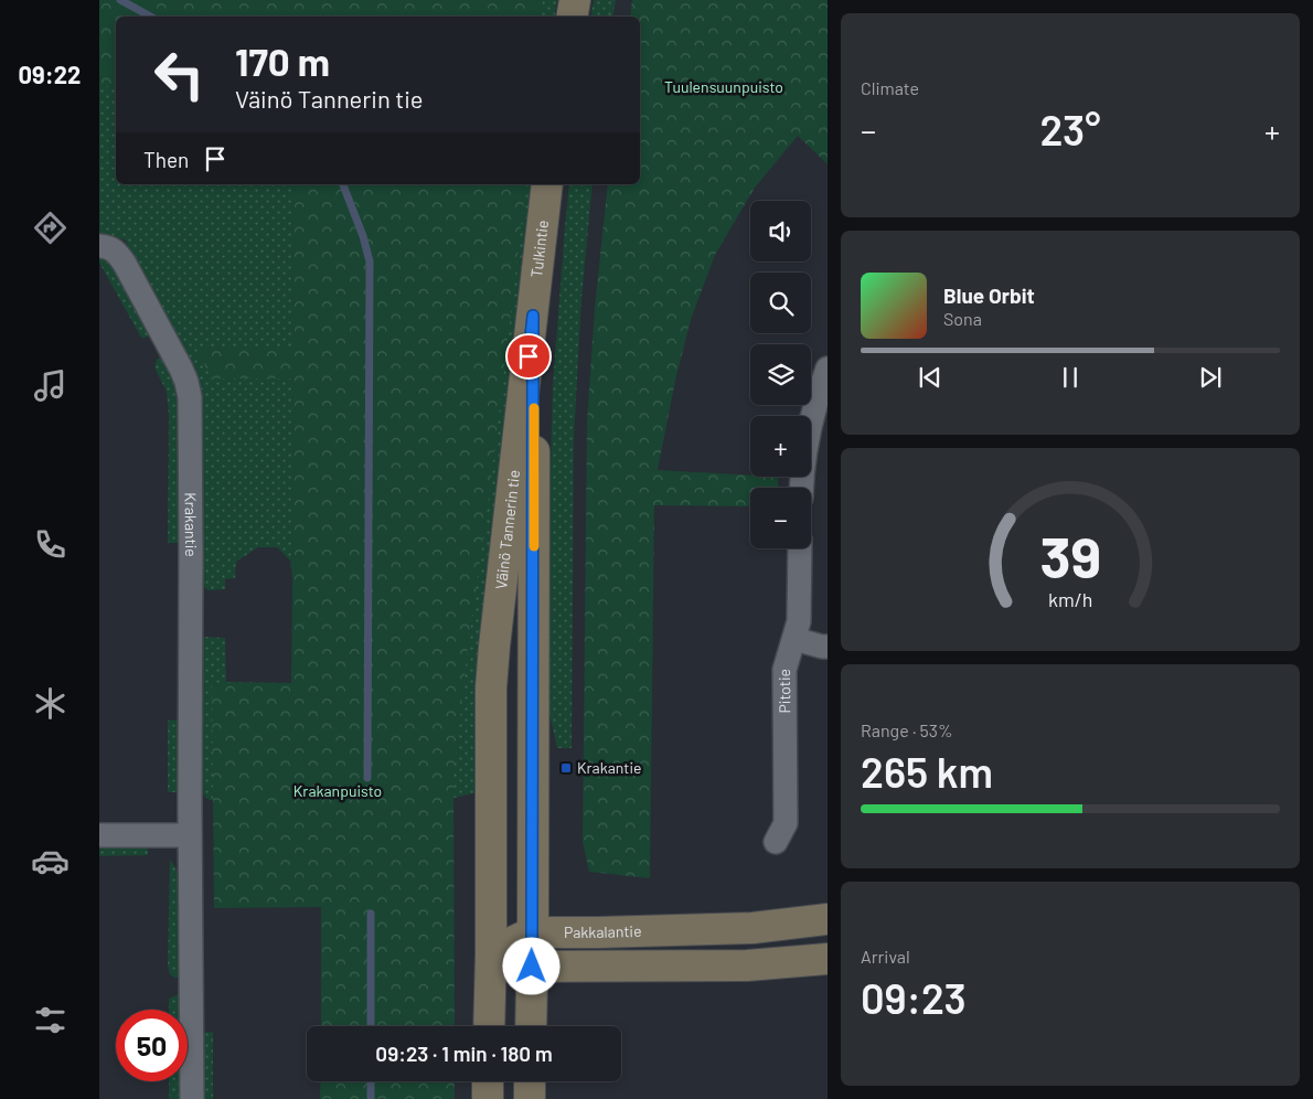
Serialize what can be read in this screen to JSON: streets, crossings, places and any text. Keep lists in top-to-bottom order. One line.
{"streets":{"main road":["Tulkintie","Väinö Tannerin tie","Pakkalantie"],"street":["Krakantie","Pitotie"]},"crossings":[["Tulkintie","Väinö Tannerin tie"],["Väinö Tannerin tie","Pakkalantie"]],"parks":["Tuulensuunpuisto","Krakanpuisto"],"places":{"transit":["Krakantie"]},"page":{"tabs":"09:22","tile":["Climate",["Range · 53%","265 km"],["Arrival","09:23"]],"turn":["170 m","Väinö Tannerin tie"],"heat":["−","23°","+"],"then":"Then","map_buttons":["+","−"],"song":["Blue Orbit","Sona"],"limit":"50","trip":"09:23 · 1 min · 180 m","gauge":["39","km/h"]}}
